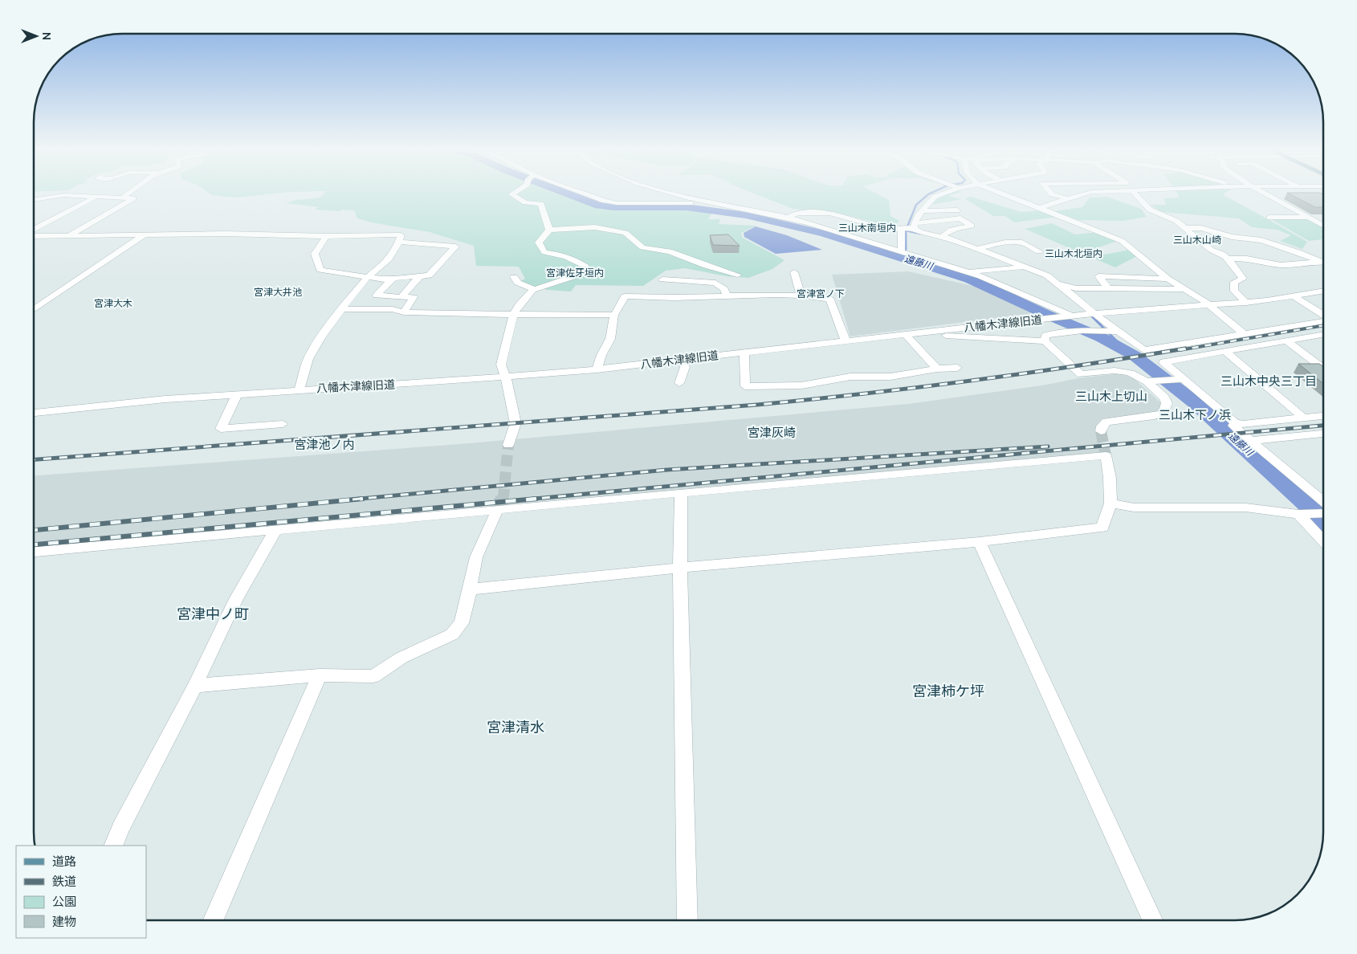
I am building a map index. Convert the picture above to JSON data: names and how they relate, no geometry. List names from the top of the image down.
{
  "streets": {
    "street": ["八幡木津線旧道"]
  },
  "districts": [
    "三山木南垣内",
    "三山木山崎",
    "三山木北垣内",
    "宮津佐牙垣内",
    "宮津大井池",
    "宮津宮ノ下",
    "宮津大木",
    "三山木中央三丁目",
    "三山木上切山",
    "三山木下ノ浜",
    "宮津灰崎",
    "宮津池ノ内",
    "宮津中ノ町",
    "宮津柿ケ坪",
    "宮津清水"
  ],
  "water": ["遠藤川"],
  "legend": [
    "道路",
    "鉄道",
    "公園",
    "建物"
  ],
  "north": "right"
}
